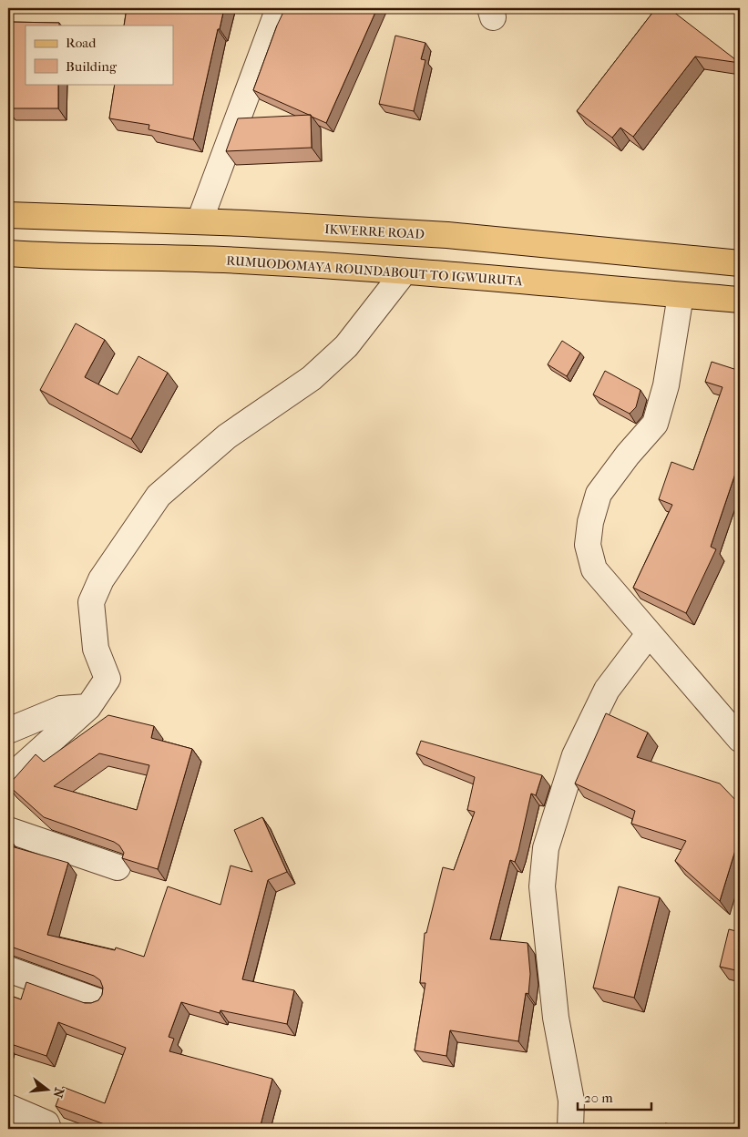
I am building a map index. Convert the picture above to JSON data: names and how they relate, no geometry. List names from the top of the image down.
{
  "streets": {
    "main road": ["IKWERRE ROAD", "RUMUODOMAYA ROUNDABOUT TO IGWURUTA"]
  },
  "legend": ["Road", "Building"],
  "scale_bar": "20 m",
  "north": "right"
}
